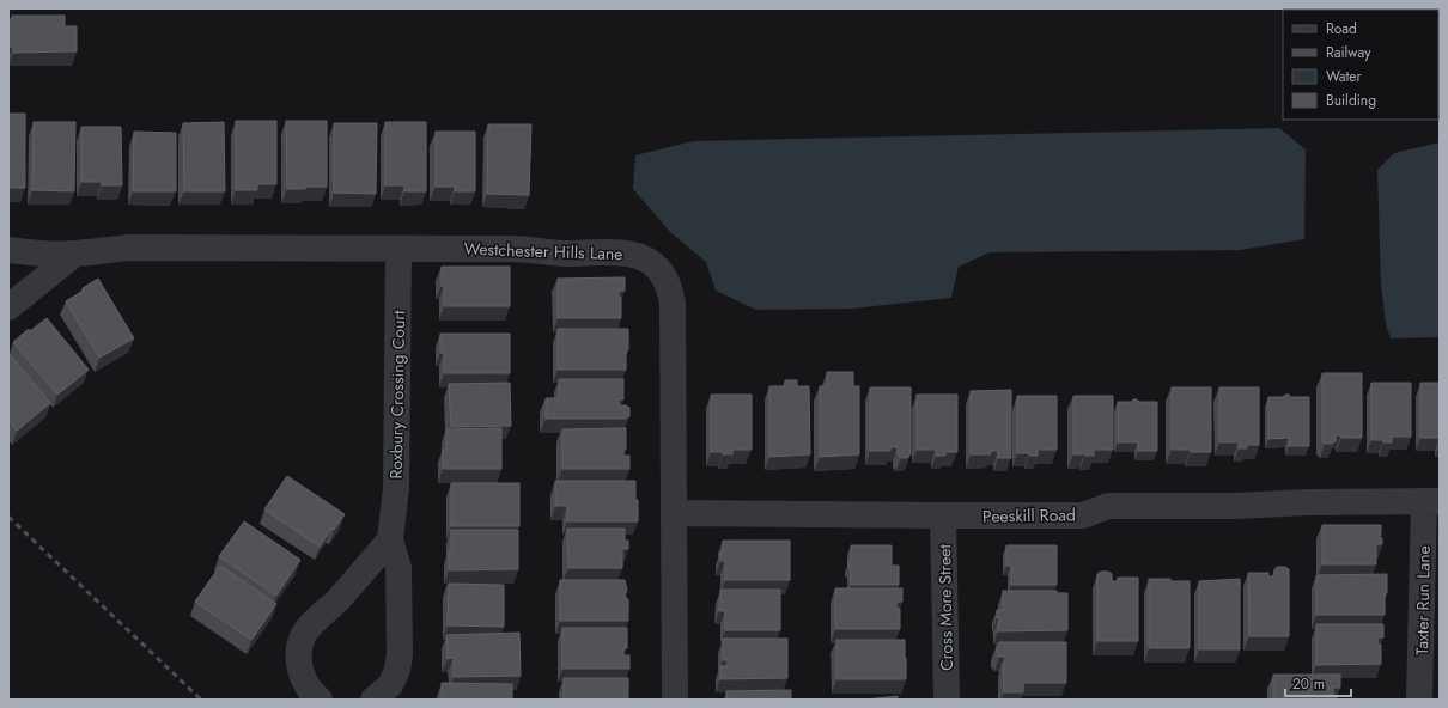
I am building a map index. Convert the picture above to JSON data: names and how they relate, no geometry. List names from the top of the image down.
{
  "streets": {
    "street": [
      "Westchester Hills Lane",
      "Roxbury Crossing Court",
      "Peeskill Road",
      "Taxter Run Lane",
      "Cross More Street"
    ]
  },
  "crossings": [
    ["Westchester Hills Lane", "Roxbury Crossing Court"],
    ["Westchester Hills Lane", "Peeskill Road"],
    ["Peeskill Road", "Taxter Run Lane"],
    ["Peeskill Road", "Cross More Street"]
  ],
  "legend": [
    "Road",
    "Railway",
    "Water",
    "Building"
  ],
  "scale_bar": "20 m"
}
